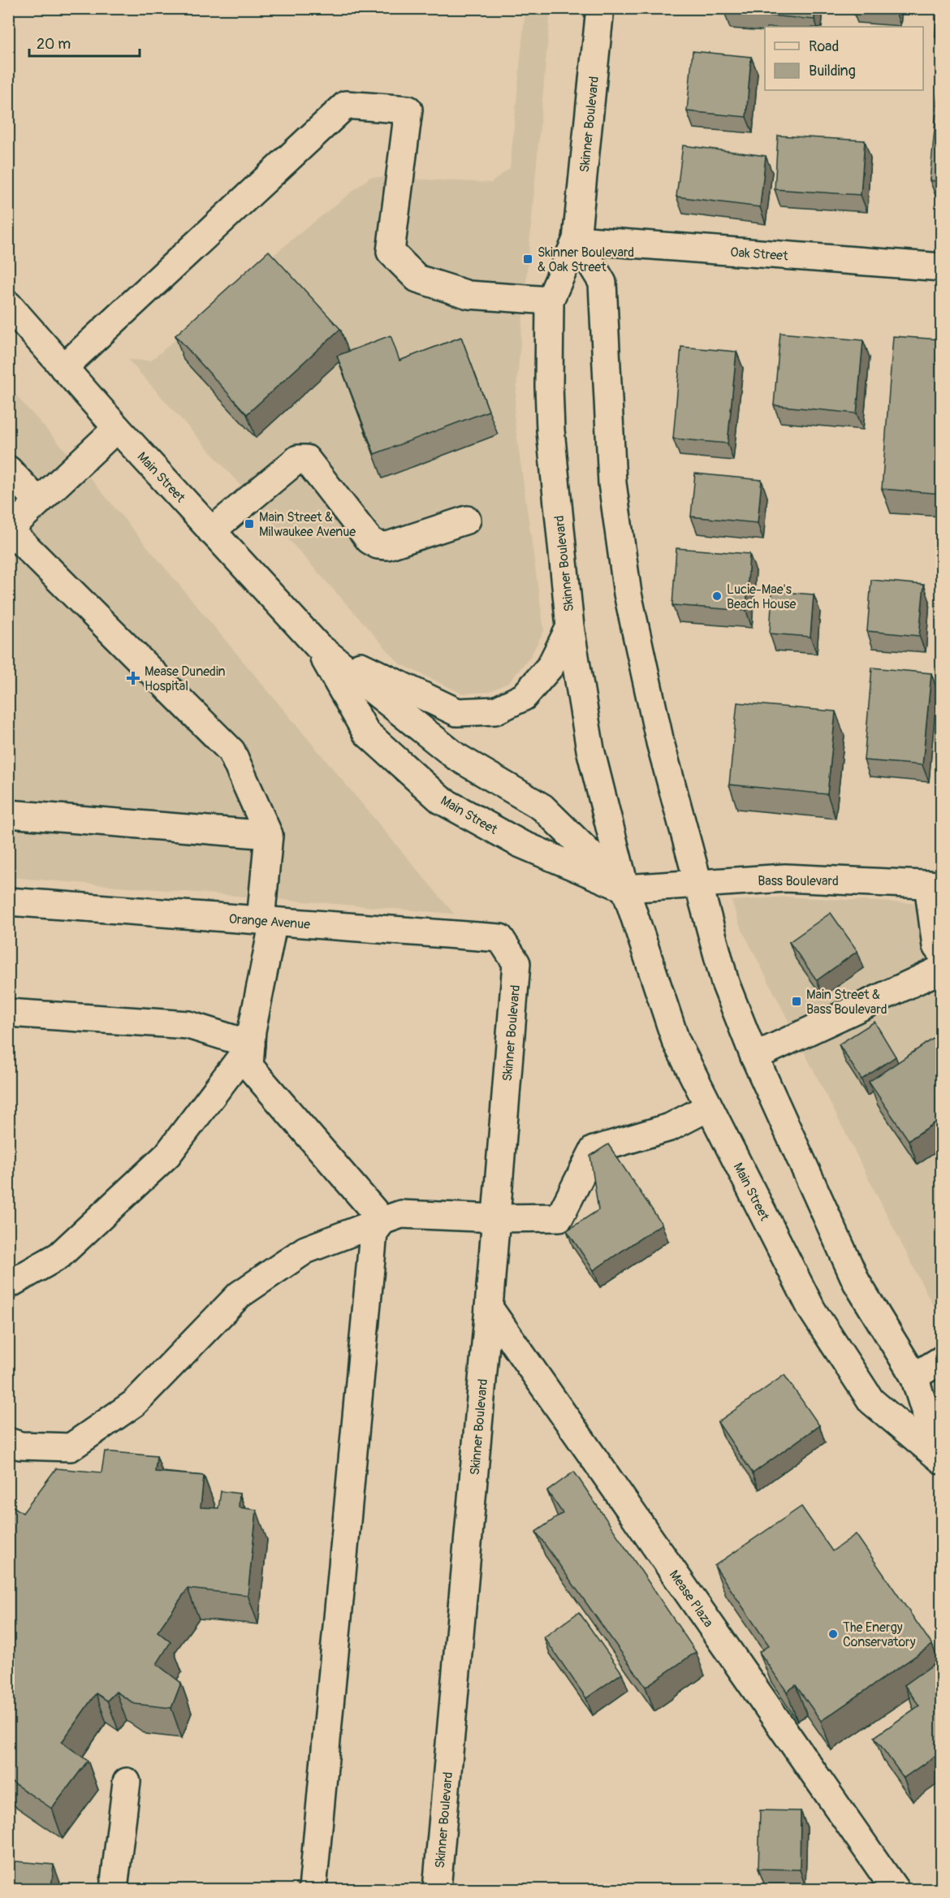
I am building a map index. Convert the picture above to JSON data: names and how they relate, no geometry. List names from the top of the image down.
{
  "streets": {
    "street": [
      "Skinner Boulevard",
      "Oak Street",
      "Main Street",
      "Bass Boulevard",
      "Orange Avenue",
      "Mease Plaza"
    ]
  },
  "crossings": [
    ["Skinner Boulevard", "Oak Street"],
    ["Skinner Boulevard", "Main Street"],
    ["Skinner Boulevard", "Bass Boulevard"],
    ["Skinner Boulevard", "Orange Avenue"],
    ["Skinner Boulevard", "Mease Plaza"],
    ["Main Street", "Bass Boulevard"]
  ],
  "places": {
    "transit": ["Skinner Boulevard & Oak Street", "Main Street & Milwaukee Avenue", "Main Street & Bass Boulevard"],
    "other": ["Lucie-Mae's Beach House", "The Energy Conservatory"],
    "health": ["Mease Dunedin Hospital"]
  },
  "legend": ["Road", "Building"],
  "scale_bar": "20 m"
}
